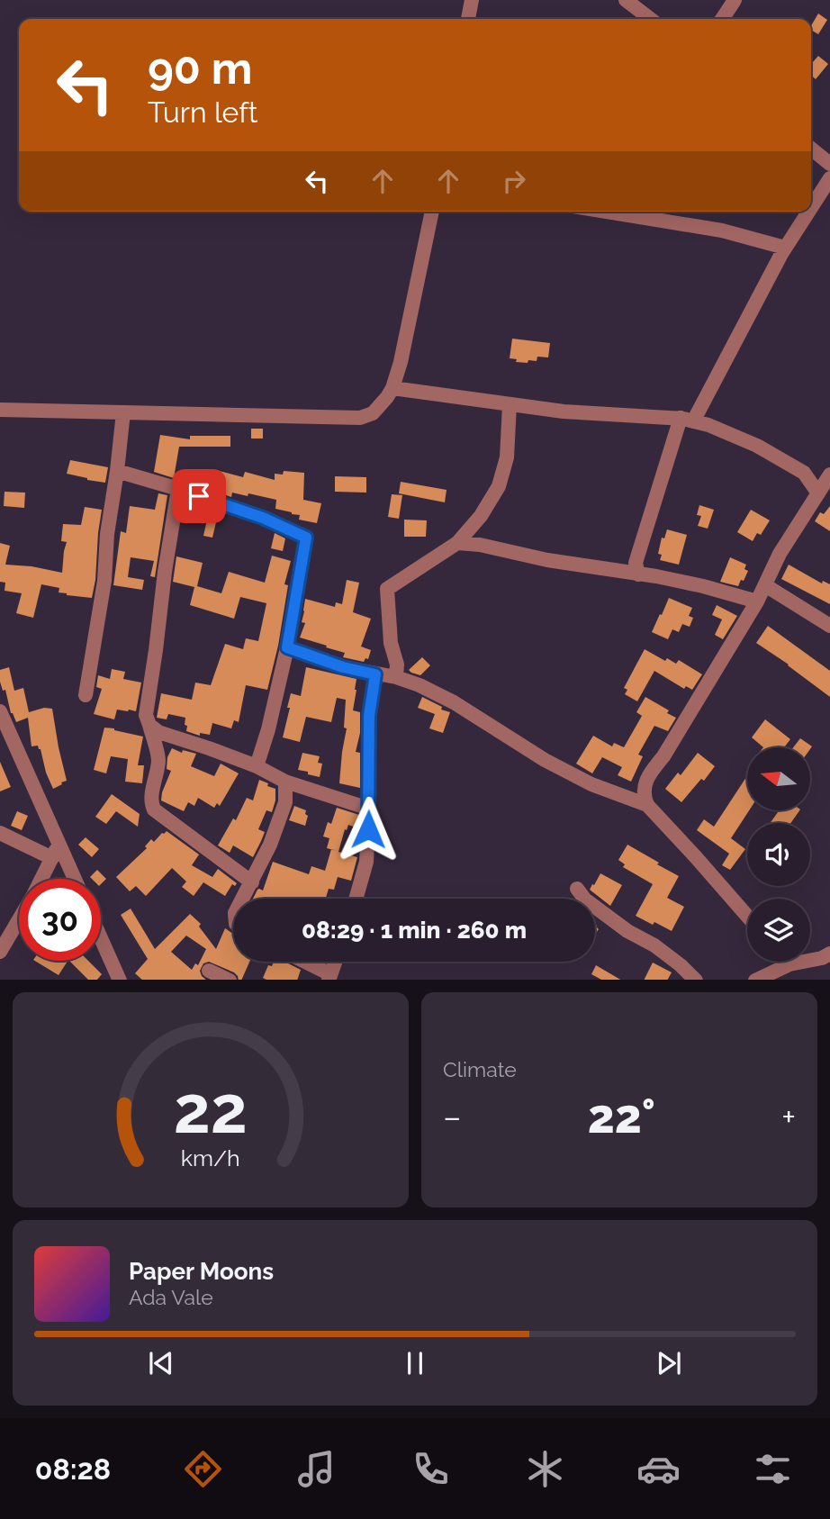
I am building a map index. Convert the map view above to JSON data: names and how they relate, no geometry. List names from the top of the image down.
{
  "north": "left",
  "page": {
    "turn": ["90 m", "Turn left"],
    "limit": "30",
    "trip": "08:29 · 1 min · 260 m",
    "tile": "Climate",
    "heat": ["−", "22°", "+"],
    "song": ["Paper Moons", "Ada Vale"],
    "tabs": "08:28",
    "gauge": ["22", "km/h"]
  }
}
